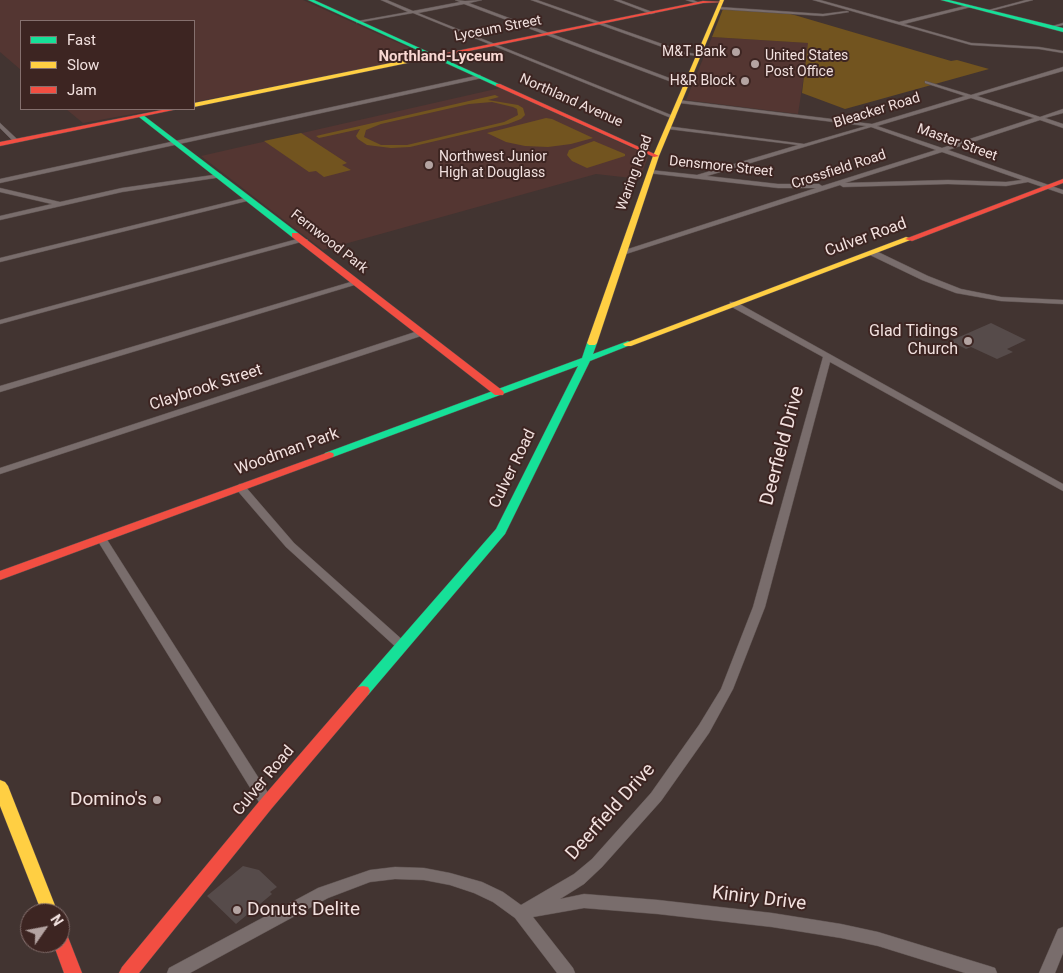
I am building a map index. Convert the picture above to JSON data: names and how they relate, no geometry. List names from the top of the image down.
{
  "streets": {
    "street": [
      "Lyceum Street",
      "Northland Avenue",
      "Bleacker Road",
      "Master Street",
      "Densmore Street",
      "Crossfield Road",
      "Waring Road",
      "Culver Road",
      "Fernwood Park",
      "Claybrook Street",
      "Deerfield Drive",
      "Woodman Park",
      "Kiniry Drive"
    ]
  },
  "crossings": [
    ["Lyceum Street", "Northland Avenue"],
    ["Lyceum Street", "Waring Road"],
    ["Northland Avenue", "Waring Road"],
    ["Bleacker Road", "Master Street"],
    ["Bleacker Road", "Densmore Street"],
    ["Master Street", "Densmore Street"],
    ["Master Street", "Crossfield Road"],
    ["Master Street", "Waring Road"],
    ["Master Street", "Culver Road"],
    ["Densmore Street", "Crossfield Road"],
    ["Densmore Street", "Waring Road"],
    ["Crossfield Road", "Waring Road"],
    ["Waring Road", "Culver Road"],
    ["Waring Road", "Woodman Park"],
    ["Culver Road", "Woodman Park"],
    ["Fernwood Park", "Claybrook Street"],
    ["Fernwood Park", "Woodman Park"],
    ["Deerfield Drive", "Kiniry Drive"]
  ],
  "districts": ["Northland-Lyceum"],
  "places": [
    "M&T Bank",
    "United States Post Office",
    "H&R Block",
    "Northwest Junior High at Douglass",
    "Glad Tidings Church",
    "Domino's",
    "Donuts Delite"
  ],
  "legend": ["Fast", "Slow", "Jam"],
  "north": "top right"
}
